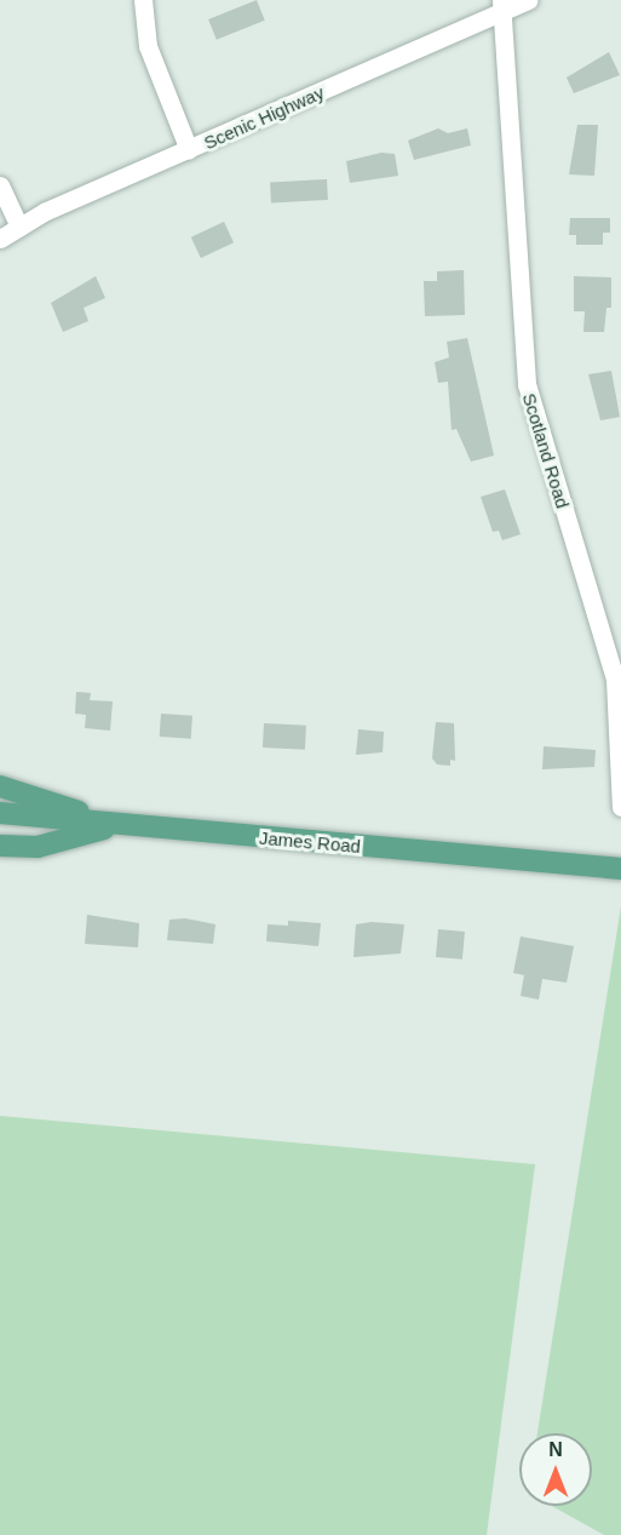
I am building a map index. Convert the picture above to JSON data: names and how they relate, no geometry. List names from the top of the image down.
{
  "streets": {
    "main road": ["James Road"],
    "street": ["Scenic Highway", "Scotland Road"]
  },
  "crossings": [
    ["Scenic Highway", "Scotland Road"]
  ],
  "north": "top"
}
